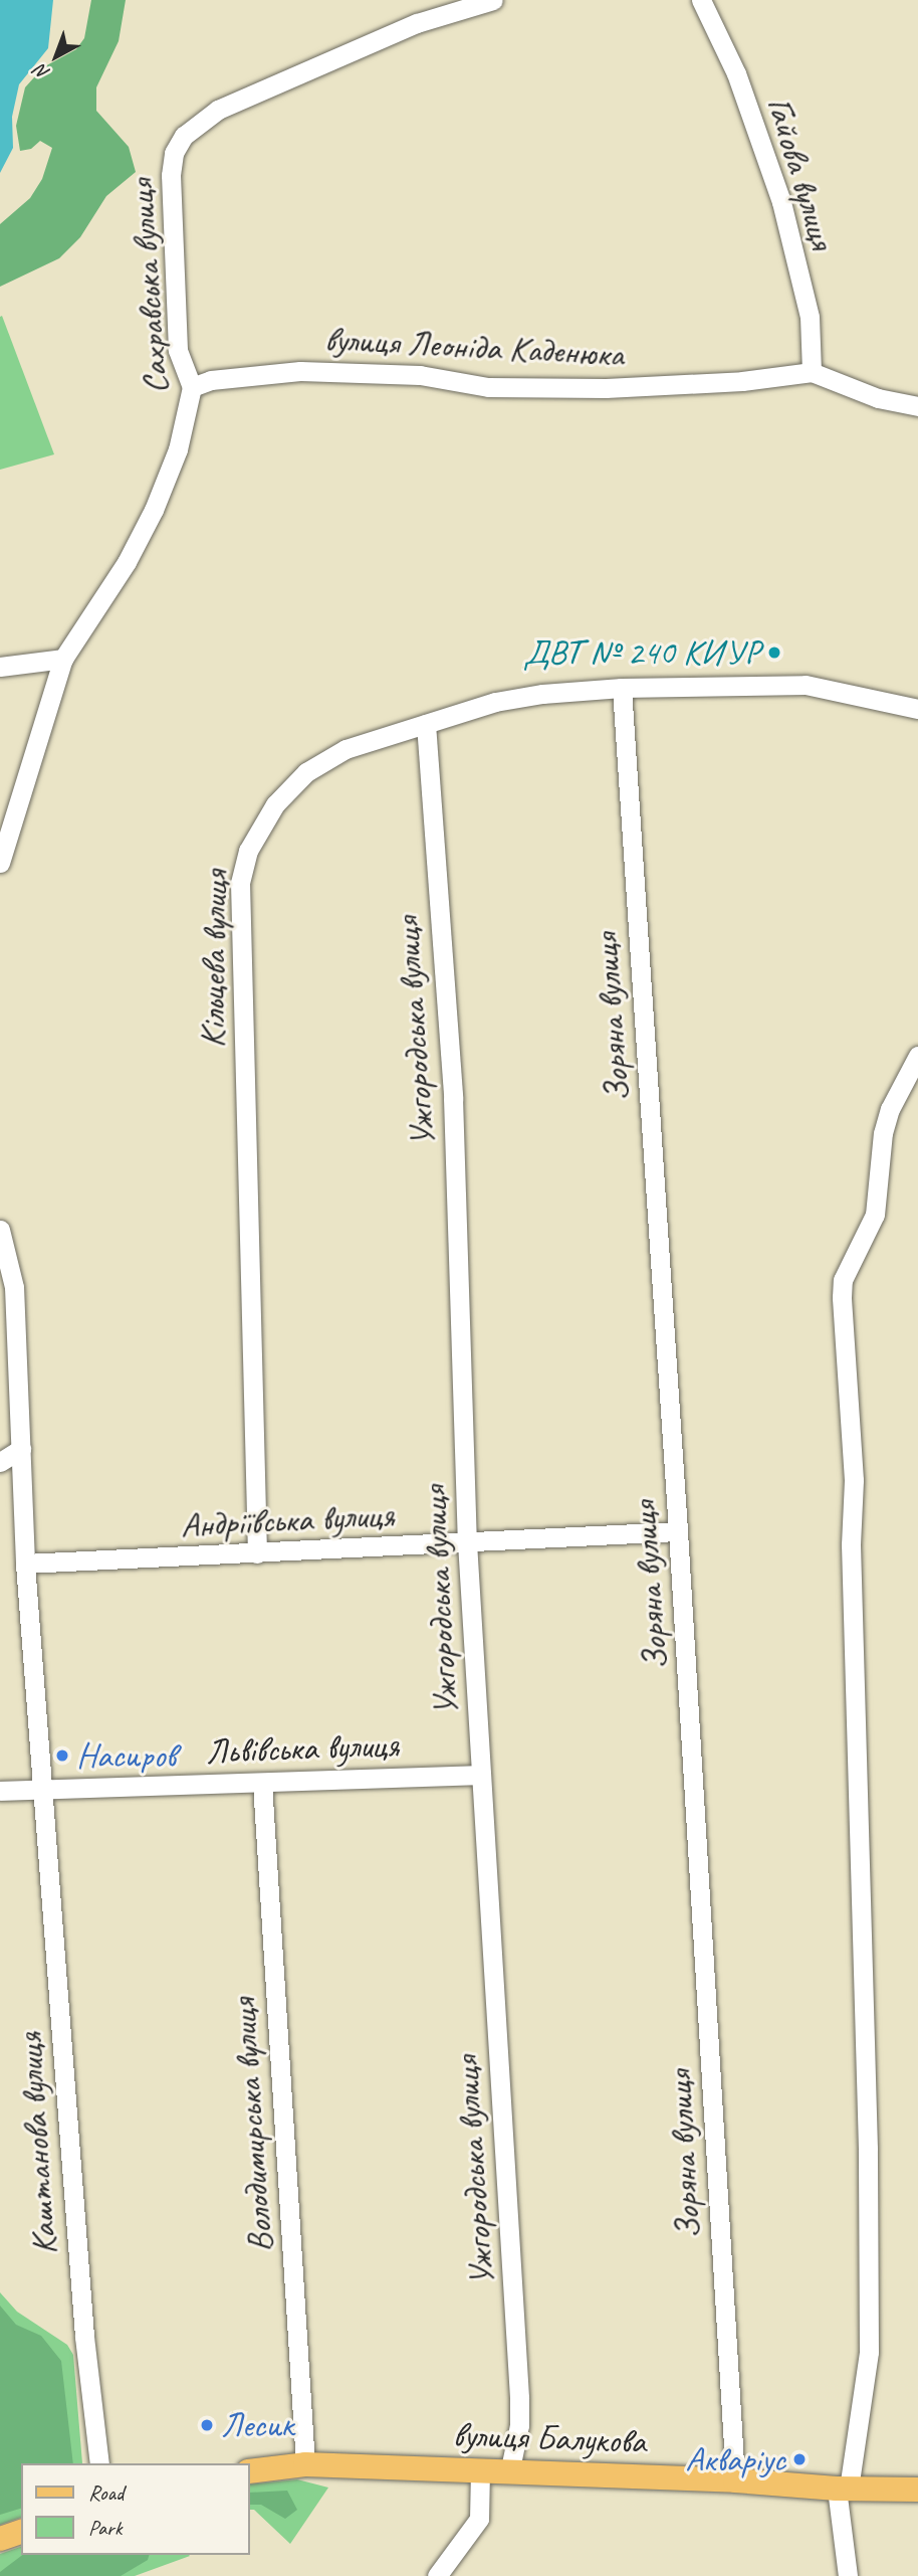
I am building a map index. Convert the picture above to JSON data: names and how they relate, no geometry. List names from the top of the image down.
{
  "streets": {
    "main road": ["вулиця Балукова"],
    "street": [
      "Гайова вулиця",
      "Сахравська вулиця",
      "вулиця Леоніда Каденюка",
      "Кільцева вулиця",
      "Зоряна вулиця",
      "Ужгородська вулиця",
      "Андріївська вулиця",
      "Львівська вулиця",
      "Володимирська вулиця",
      "Каштанова вулиця"
    ]
  },
  "crossings": [
    ["Гайова вулиця", "вулиця Леоніда Каденюка"],
    ["Сахравська вулиця", "вулиця Леоніда Каденюка"],
    ["Кільцева вулиця", "Зоряна вулиця"],
    ["Кільцева вулиця", "Ужгородська вулиця"],
    ["Кільцева вулиця", "Андріївська вулиця"],
    ["Зоряна вулиця", "Андріївська вулиця"],
    ["Зоряна вулиця", "вулиця Балукова"],
    ["Ужгородська вулиця", "Андріївська вулиця"],
    ["Ужгородська вулиця", "Львівська вулиця"],
    ["Ужгородська вулиця", "вулиця Балукова"],
    ["Андріївська вулиця", "Каштанова вулиця"],
    ["Львівська вулиця", "Володимирська вулиця"],
    ["Львівська вулиця", "Каштанова вулиця"],
    ["Володимирська вулиця", "вулиця Балукова"]
  ],
  "places": [
    "ДВТ № 240 КИУР",
    "Насиров",
    "Лесик",
    "Акваріус"
  ],
  "legend": ["Road", "Park"],
  "north": "bottom left"
}
